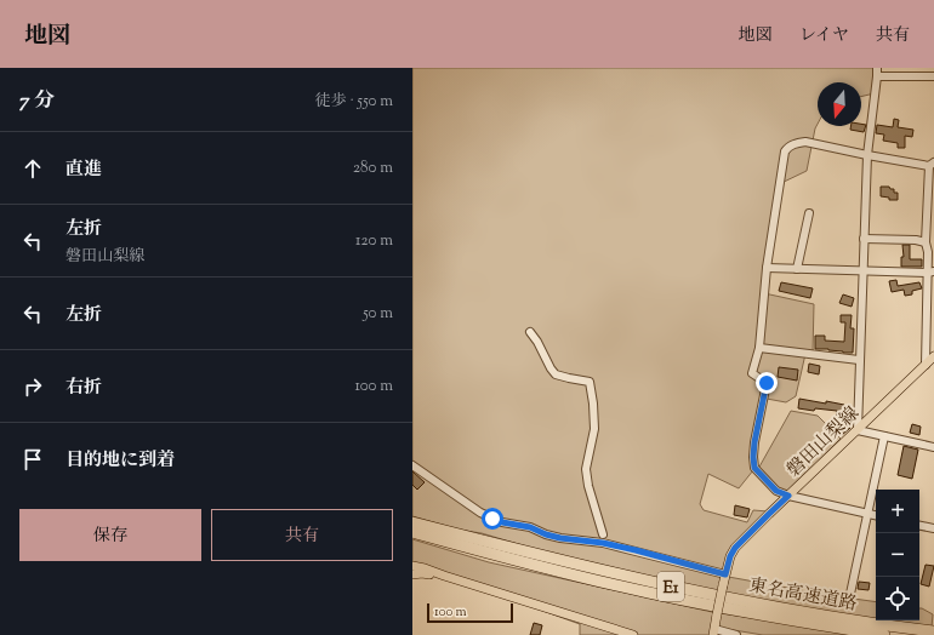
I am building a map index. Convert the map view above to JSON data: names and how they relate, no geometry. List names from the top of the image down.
{
  "streets": {
    "highway": ["E1", "東名高速道路"],
    "main road": ["磐田山梨線"]
  },
  "scale_bar": "100 m",
  "north": "bottom",
  "page": {
    "header": "地図",
    "nav": ["地図", "レイヤ", "共有"],
    "heading": ["7 分", "徒歩 · 550 m"],
    "list": [
      ["直進", "280 m"],
      ["左折", "磐田山梨線", "120 m"],
      ["左折", "50 m"],
      ["右折", "100 m"],
      "目的地に到着"
    ],
    "map_buttons": ["+", "−"],
    "buttons": ["保存", "共有"],
    "scale": "100 m"
  }
}
